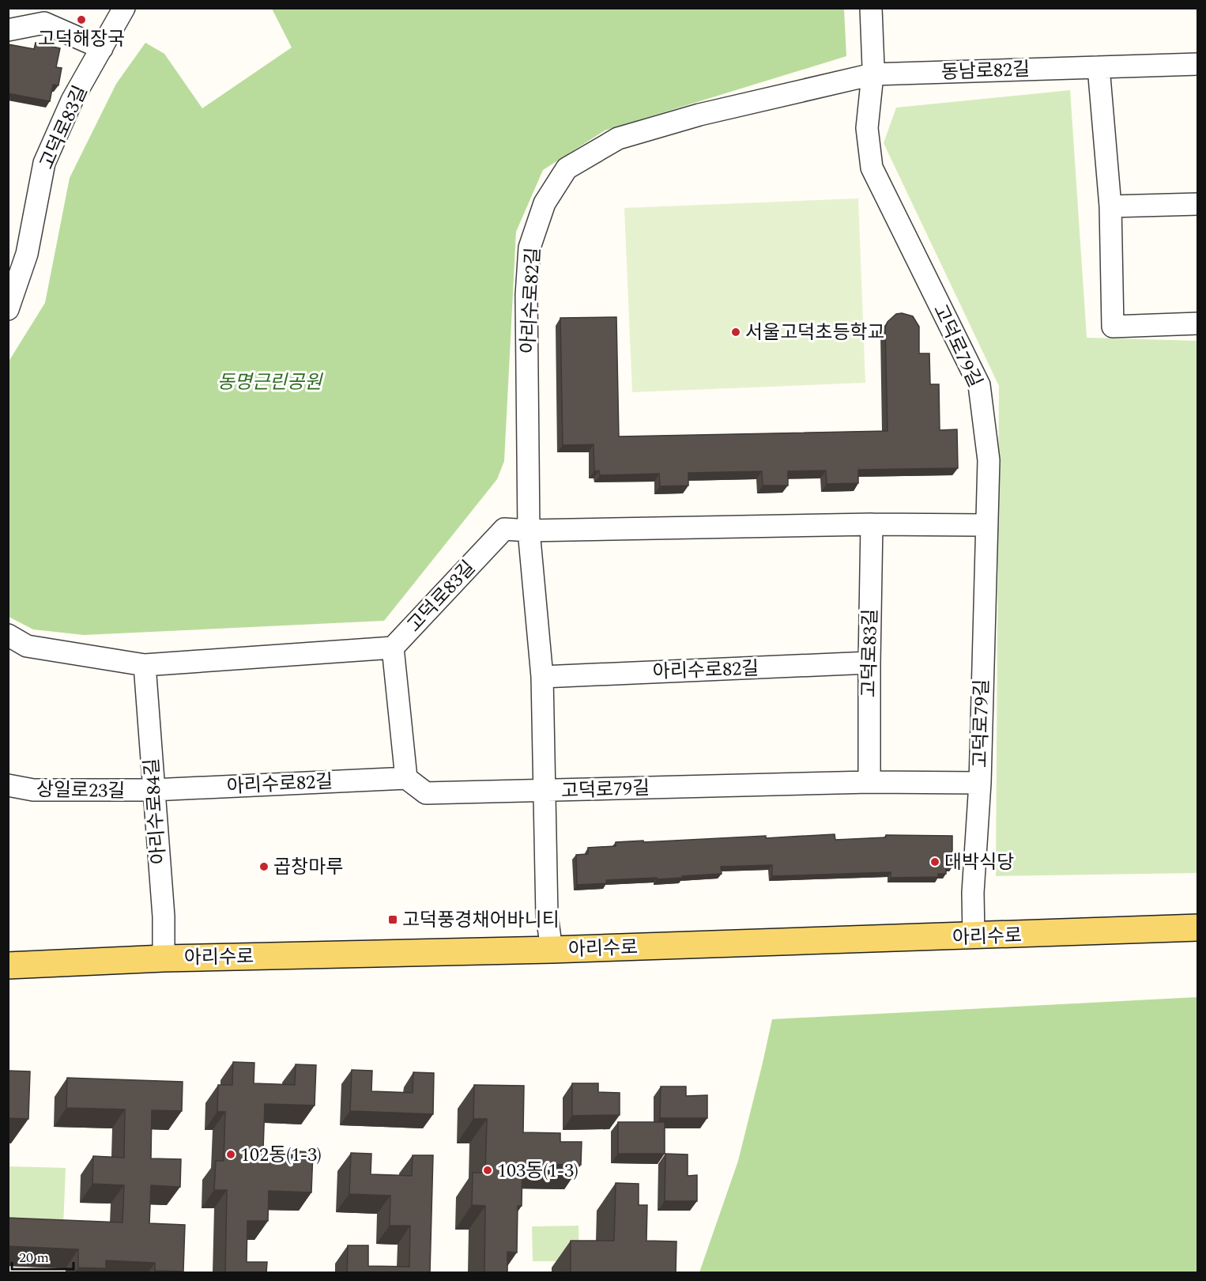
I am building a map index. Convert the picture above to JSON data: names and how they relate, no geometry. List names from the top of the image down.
{
  "streets": {
    "main road": ["아리수로"],
    "street": [
      "동남로82길",
      "고덕로83길",
      "아리수로82길",
      "고덕로79길",
      "상일로23길",
      "아리수로84길"
    ]
  },
  "crossings": [
    ["동남로82길", "아리수로82길"],
    ["동남로82길", "고덕로79길"],
    ["고덕로83길", "아리수로82길"],
    ["고덕로83길", "고덕로79길"],
    ["고덕로83길", "아리수로84길"],
    ["아리수로82길", "고덕로79길"],
    ["아리수로82길", "상일로23길"],
    ["아리수로82길", "아리수로84길"],
    ["아리수로82길", "아리수로"],
    ["고덕로79길", "아리수로"],
    ["상일로23길", "아리수로84길"],
    ["아리수로84길", "아리수로"]
  ],
  "parks": ["동명근린공원"],
  "places": {
    "other": [
      "고덕해장국",
      "서울고덕초등학교",
      "대박식당",
      "곱창마루",
      "102동(1-3)",
      "103동(1-3)"
    ],
    "transit": ["고덕풍경채어바니티"]
  },
  "scale_bar": "20 m"
}
